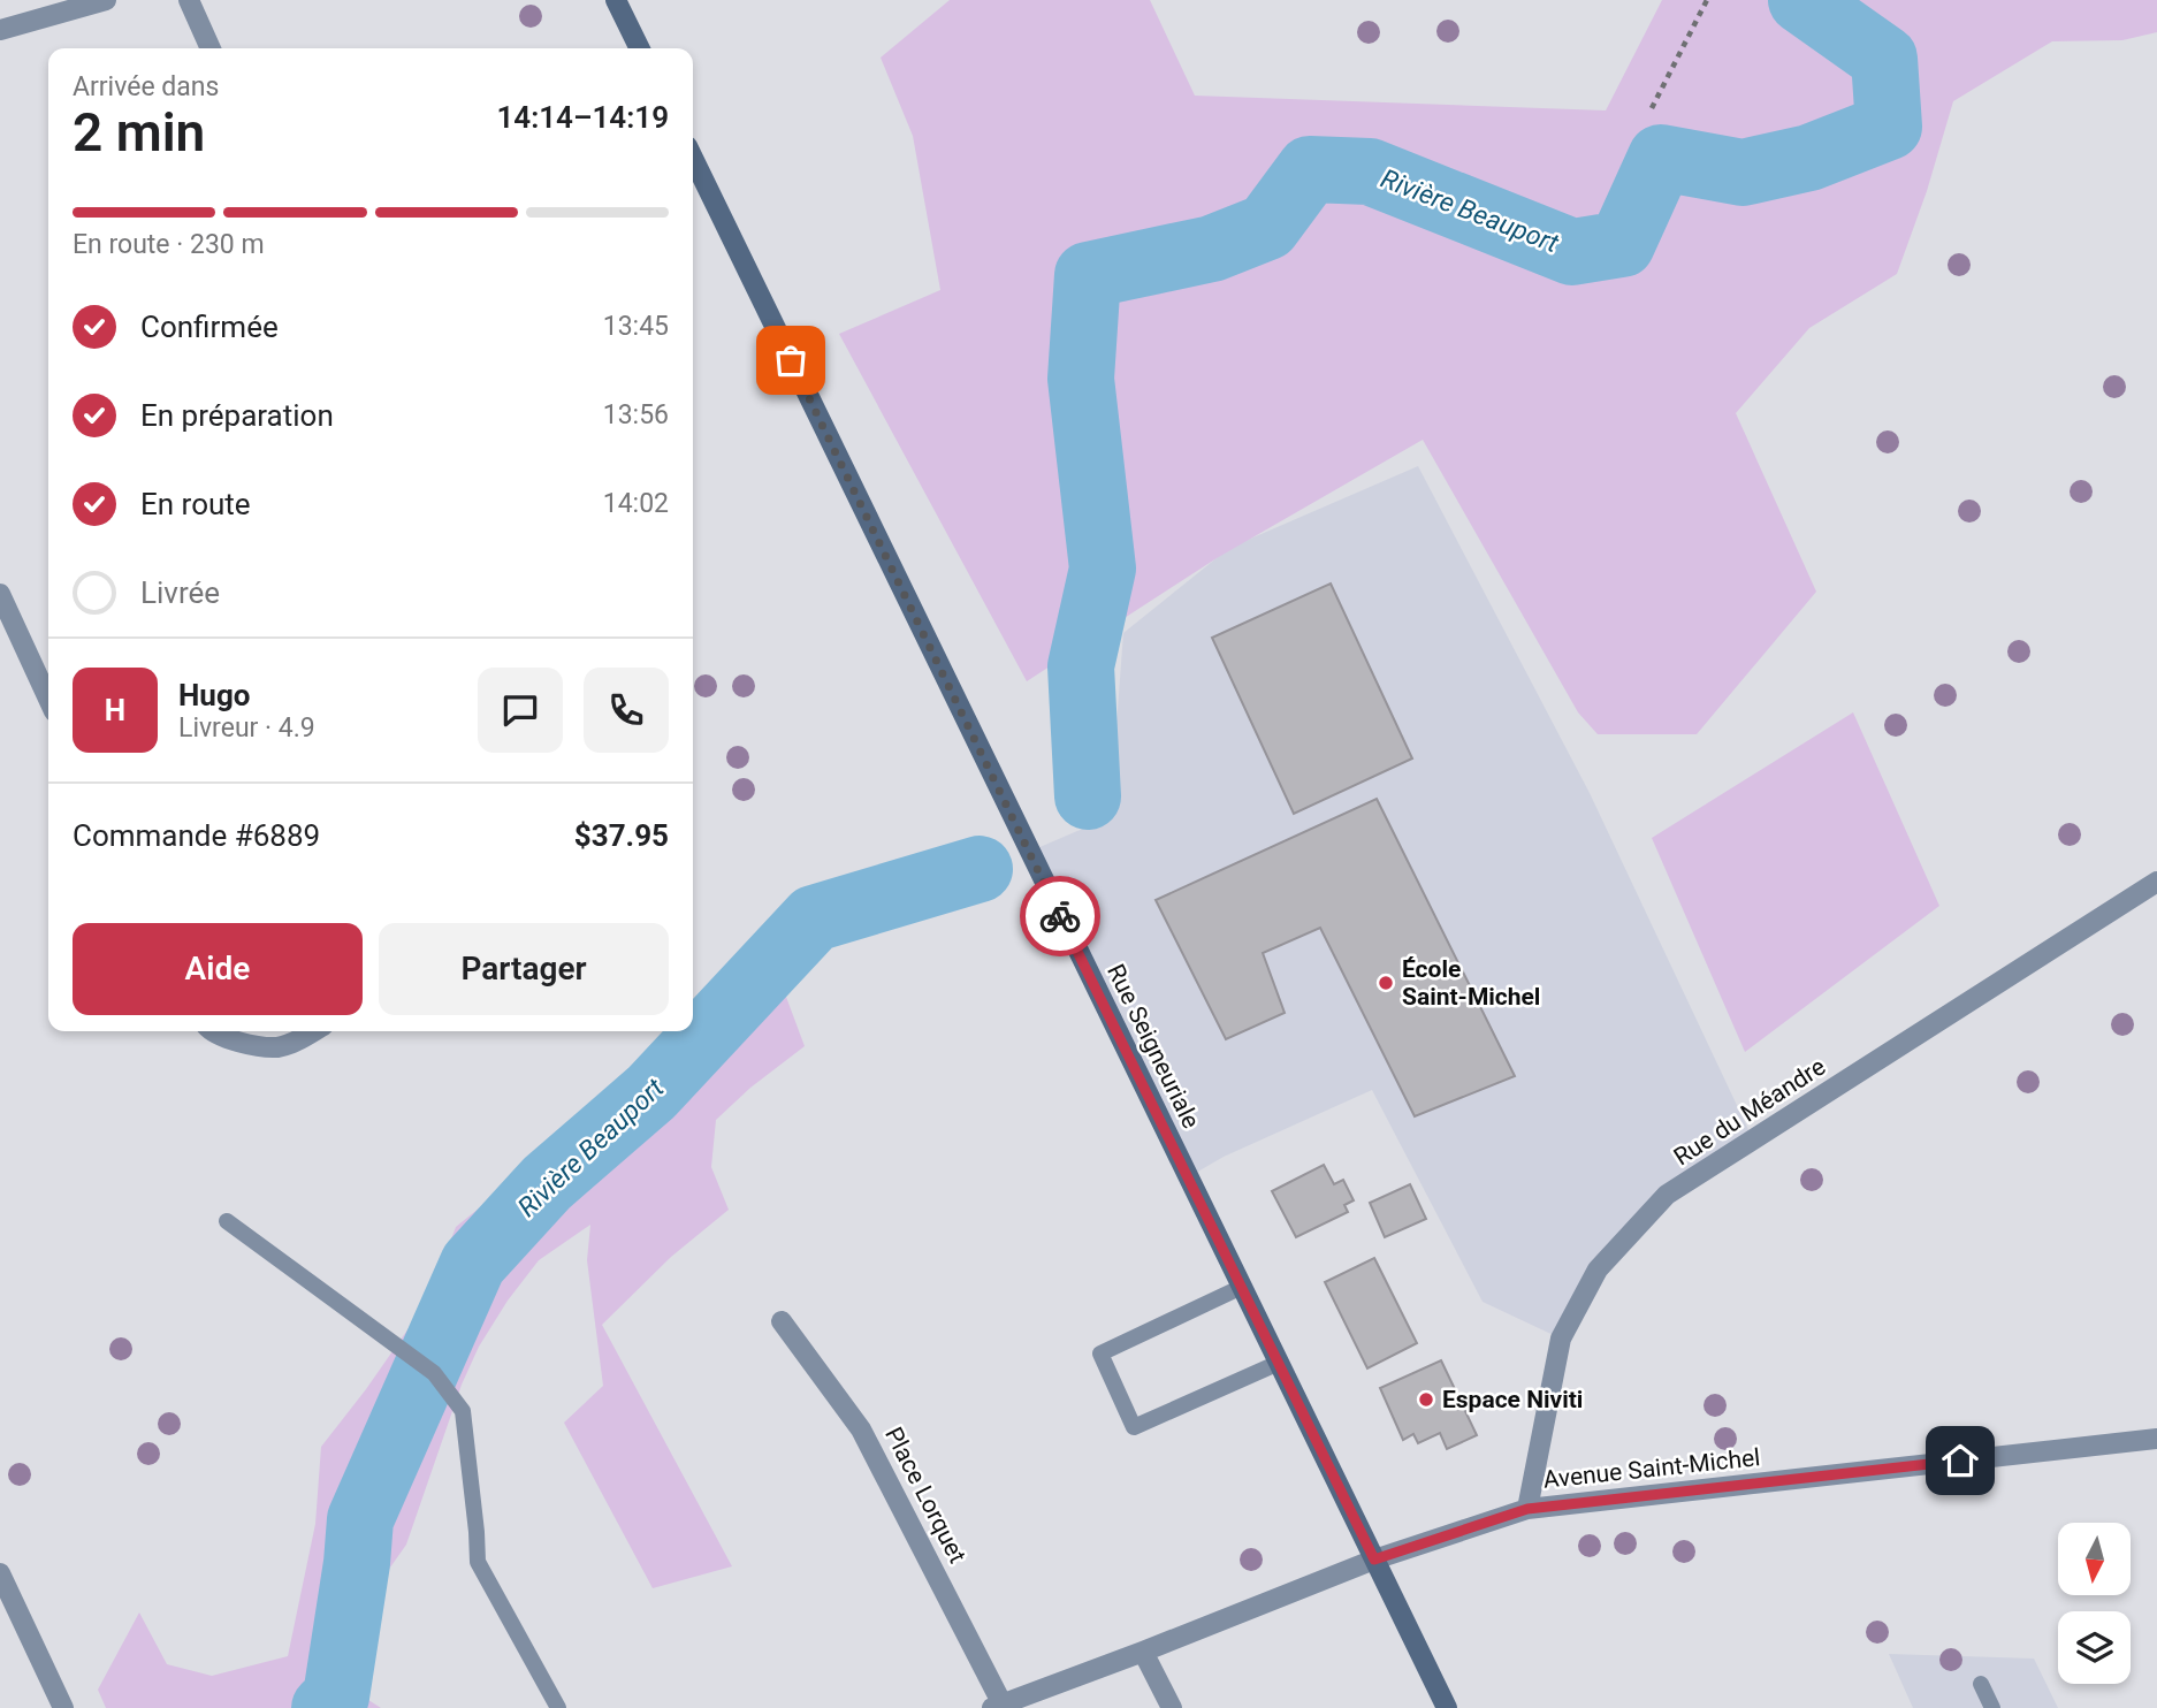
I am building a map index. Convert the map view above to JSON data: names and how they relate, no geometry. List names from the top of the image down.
{
  "streets": {
    "street": [
      "Rue Seigneuriale",
      "Rue du Méandre",
      "Avenue Saint-Michel",
      "Place Lorquet"
    ]
  },
  "crossings": [
    ["Rue Seigneuriale", "Avenue Saint-Michel"],
    ["Rue du Méandre", "Avenue Saint-Michel"],
    ["Avenue Saint-Michel", "Place Lorquet"]
  ],
  "water": ["Rivière Beauport"],
  "places": ["École Saint-Michel", "Espace Niviti"],
  "north": "bottom",
  "page": {
    "heading": ["2 min", "Arrivée dans", "14:14–14:19"],
    "panel": [
      "Hugo",
      "Livreur · 4.9",
      "Commande #6889",
      "$37.95"
    ],
    "bar": "En route · 230 m",
    "list": [
      ["Confirmée", "13:45"],
      ["En préparation", "13:56"],
      ["En route", "14:02"],
      "Livrée"
    ],
    "round": "H",
    "buttons": ["Aide", "Partager"]
  }
}
